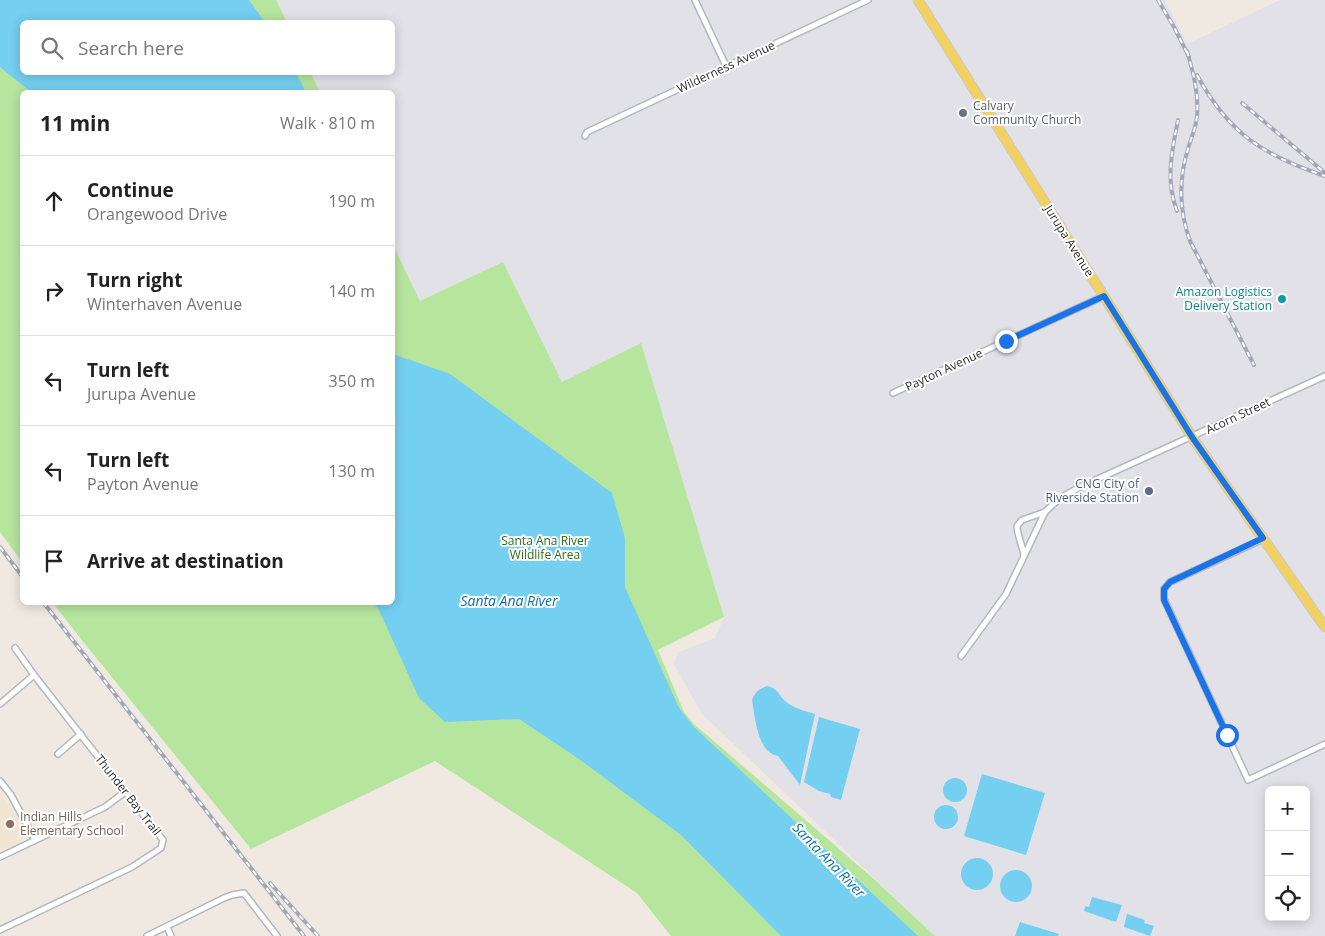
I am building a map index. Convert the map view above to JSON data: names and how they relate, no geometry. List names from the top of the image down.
{
  "streets": {
    "main road": ["Jurupa Avenue"],
    "street": [
      "Wilderness Avenue",
      "Payton Avenue",
      "Acorn Street",
      "Thunder Bay Trail"
    ]
  },
  "crossings": [
    ["Jurupa Avenue", "Payton Avenue"],
    ["Jurupa Avenue", "Acorn Street"]
  ],
  "water": ["Santa Ana River"],
  "parks": ["Santa Ana River Wildlife Area"],
  "places": [
    "Calvary Community Church",
    "Amazon Logistics Delivery Station",
    "CNG City of Riverside Station",
    "Indian Hills Elementary School"
  ],
  "page": {
    "search": "Search here",
    "heading": ["11 min", "Walk · 810 m"],
    "list": [
      ["Continue", "Orangewood Drive", "190 m"],
      ["Turn right", "Winterhaven Avenue", "140 m"],
      ["Turn left", "Jurupa Avenue", "350 m"],
      ["Turn left", "Payton Avenue", "130 m"],
      "Arrive at destination"
    ],
    "map_buttons": ["+", "−"]
  }
}
